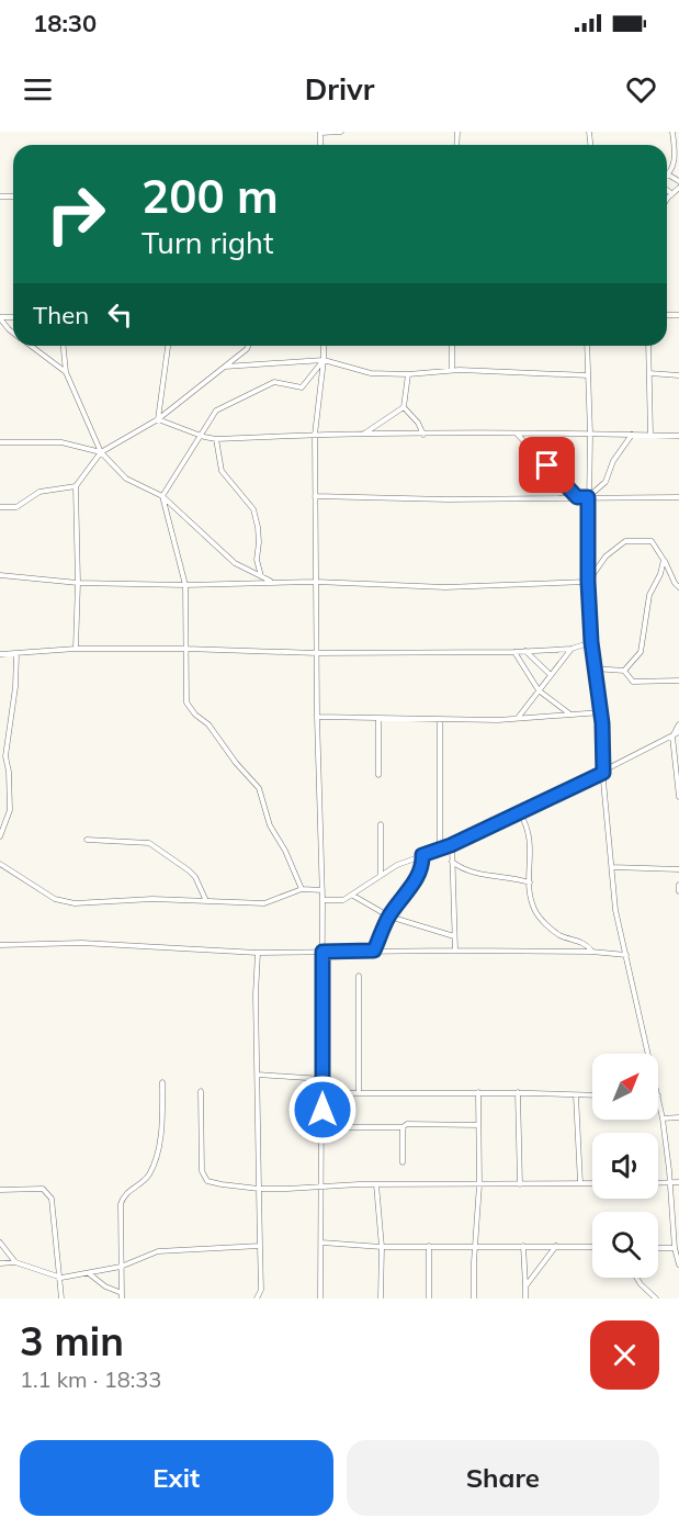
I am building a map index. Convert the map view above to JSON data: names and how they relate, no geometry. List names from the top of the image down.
{
  "north": "top right",
  "page": {
    "status": "18:30",
    "header": "Drivr",
    "turn": ["200 m", "Turn right"],
    "then": "Then",
    "heading": ["3 min", "1.1 km · 18:33"],
    "buttons": ["Exit", "Share"]
  }
}
